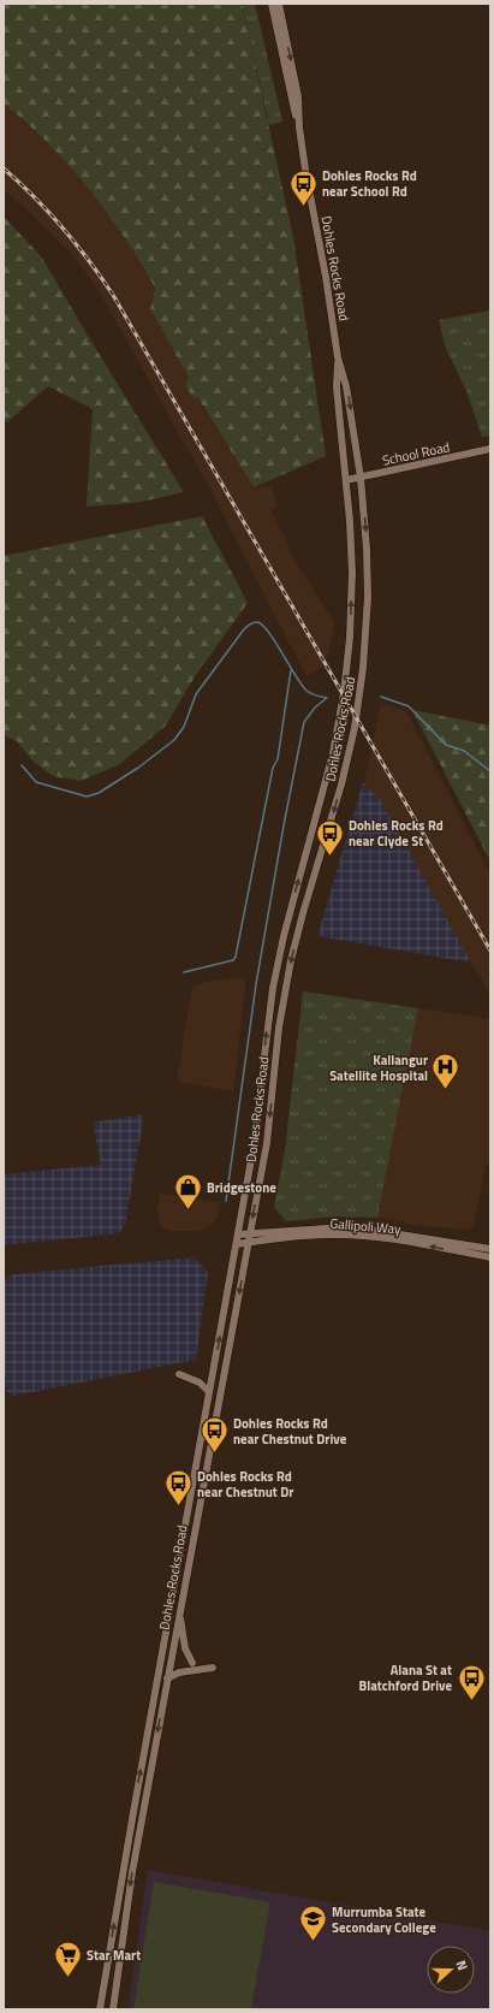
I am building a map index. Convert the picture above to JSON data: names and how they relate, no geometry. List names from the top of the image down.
{
  "streets": {
    "main road": ["Dohles Rocks Road", "School Road", "Gallipoli Way"]
  },
  "crossings": [
    ["Dohles Rocks Road", "School Road"],
    ["Dohles Rocks Road", "Gallipoli Way"]
  ],
  "places": {
    "bus stop": [
      "Dohles Rocks Rd near School Rd",
      "Dohles Rocks Rd near Clyde St",
      "Dohles Rocks Rd near Chestnut Drive",
      "Dohles Rocks Rd near Chestnut Dr",
      "Alana St at Blatchford Drive"
    ],
    "hospital": ["Kallangur Satellite Hospital"],
    "shop": ["Bridgestone"],
    "school or university": ["Murrumba State Secondary College"],
    "supermarket": ["Star Mart"]
  },
  "north": "right"
}
